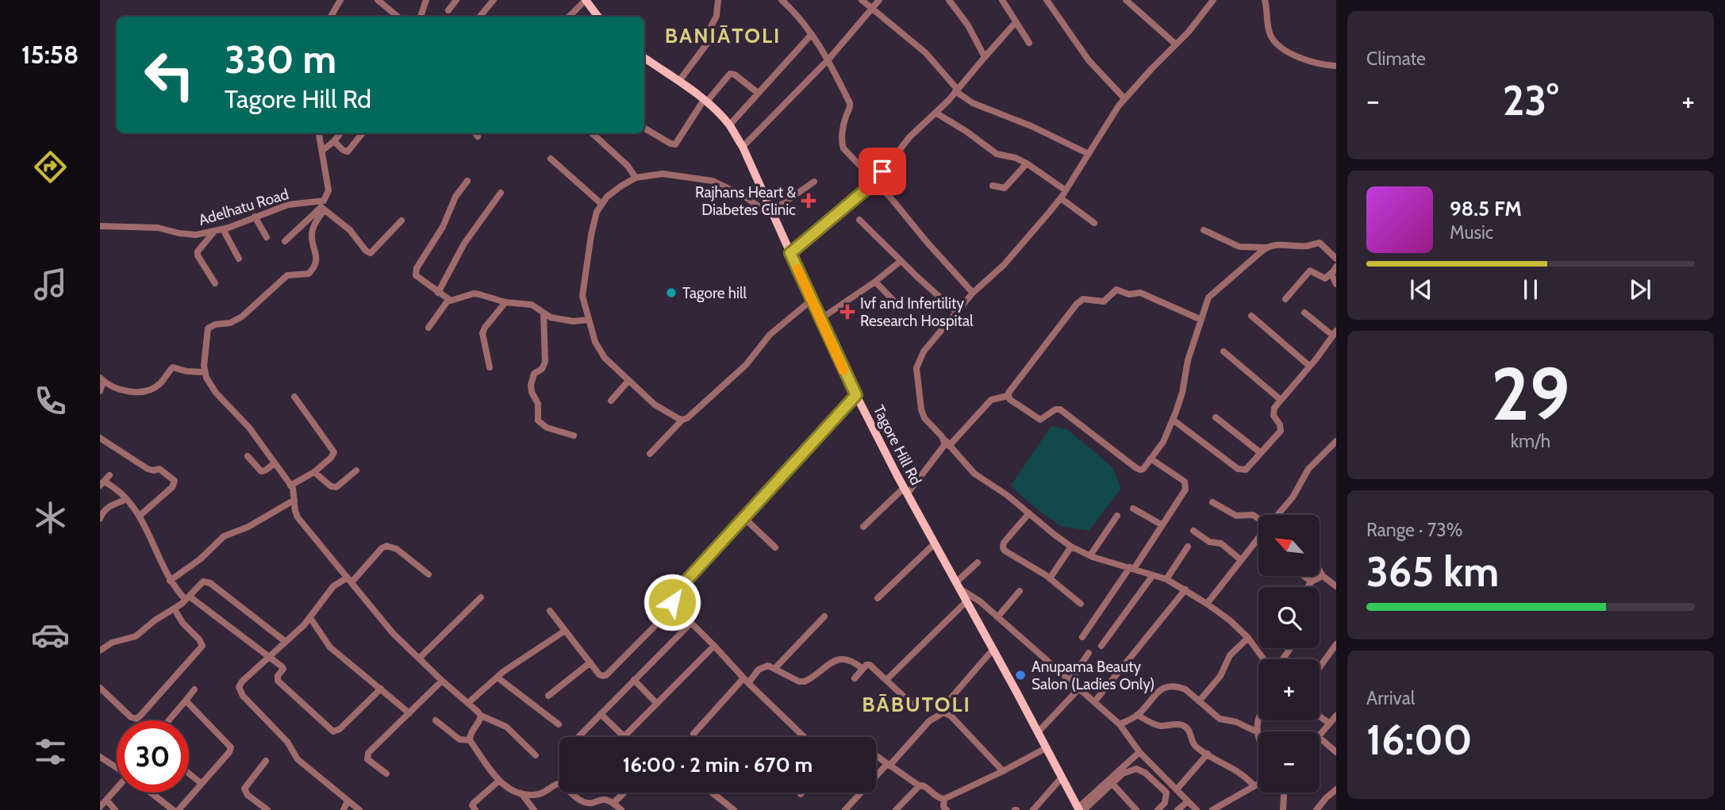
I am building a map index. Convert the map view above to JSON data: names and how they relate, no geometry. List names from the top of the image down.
{
  "streets": {
    "main road": ["Tagore Hill Rd"],
    "street": ["Adelhatu Road"]
  },
  "districts": ["BANIĀTOLI", "BĀBUTOLI"],
  "places": {
    "health": ["Rajhans Heart & Diabetes Clinic", "Ivf and Infertility Research Hospital"],
    "other": ["Tagore hill", "Anupama Beauty Salon (Ladies Only)"]
  },
  "north": "top left",
  "page": {
    "tabs": "15:58",
    "tile": [
      "Climate",
      ["29", "km/h"],
      ["Range · 73%", "365 km"],
      ["Arrival", "16:00"]
    ],
    "turn": ["330 m", "Tagore Hill Rd"],
    "heat": ["−", "23°", "+"],
    "song": ["98.5 FM", "Music"],
    "map_buttons": ["+", "−"],
    "limit": "30",
    "trip": "16:00 · 2 min · 670 m"
  }
}
